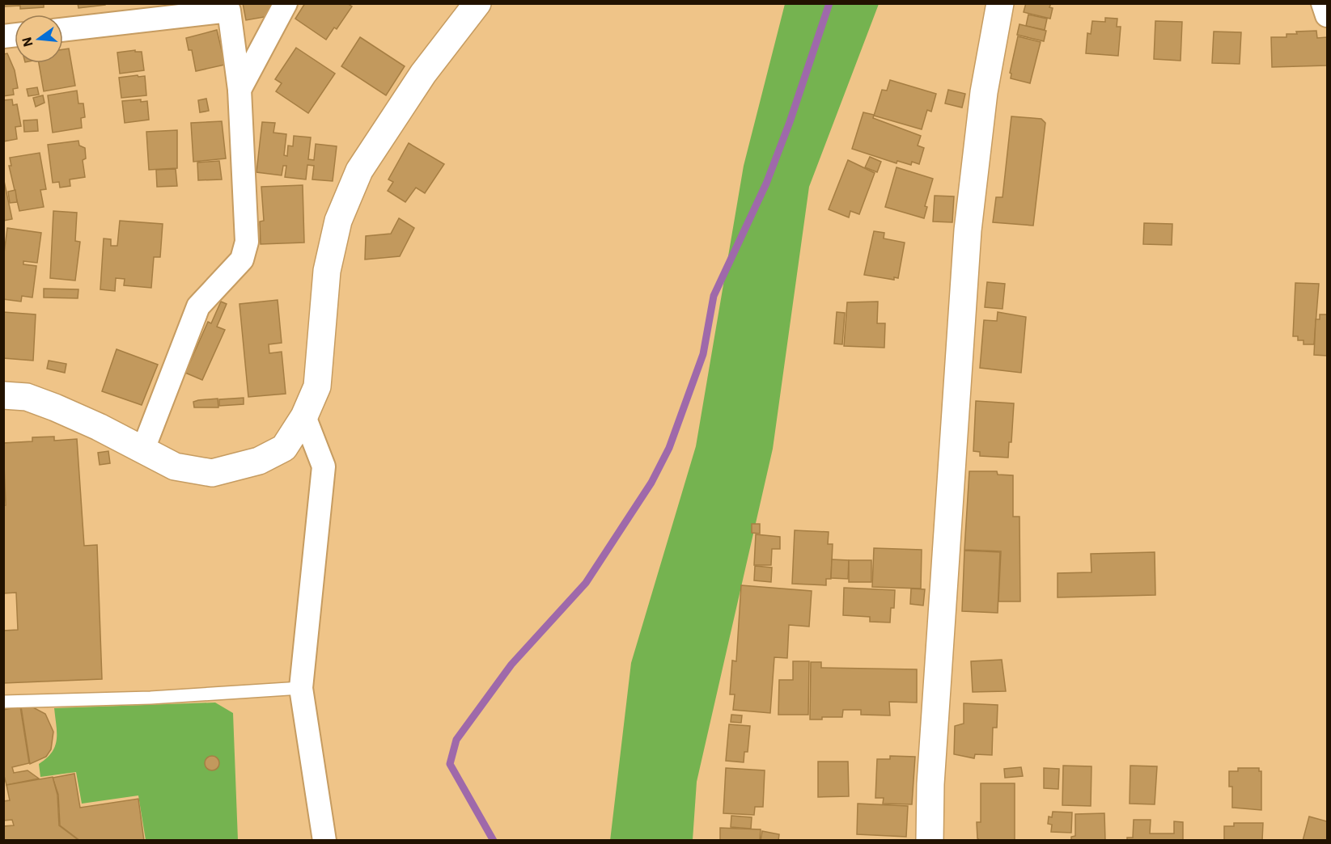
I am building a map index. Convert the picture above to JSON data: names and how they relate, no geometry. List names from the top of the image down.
{
  "north": "left"
}
